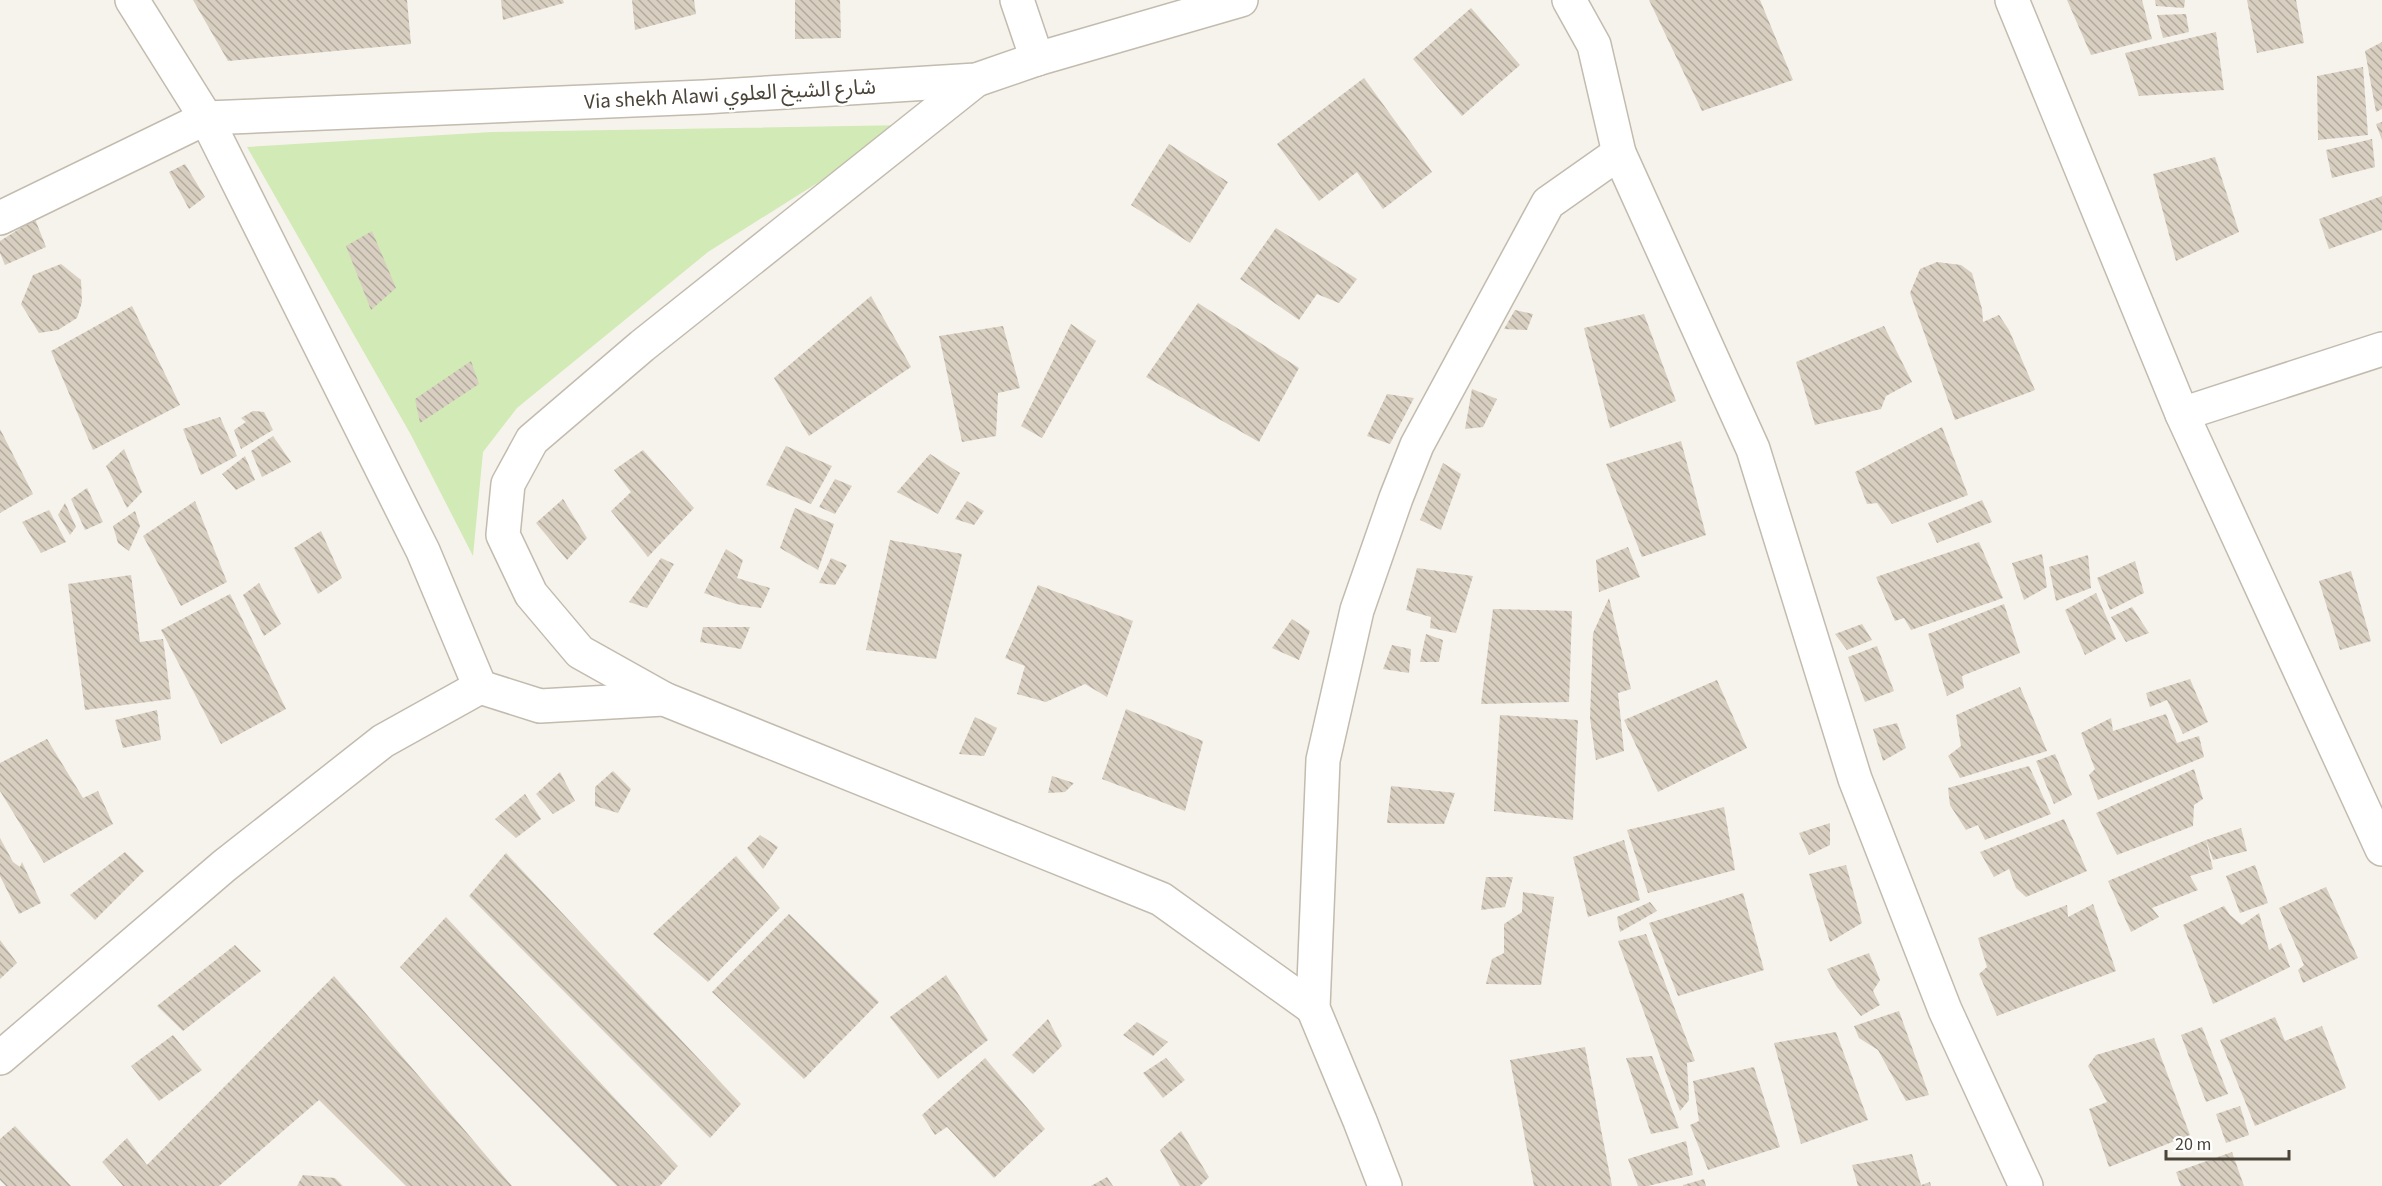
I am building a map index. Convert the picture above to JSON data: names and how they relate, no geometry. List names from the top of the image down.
{
  "streets": {
    "street": ["Via shekh Alawi شارع الشيخ العلوي"]
  },
  "scale_bar": "20 m"
}
